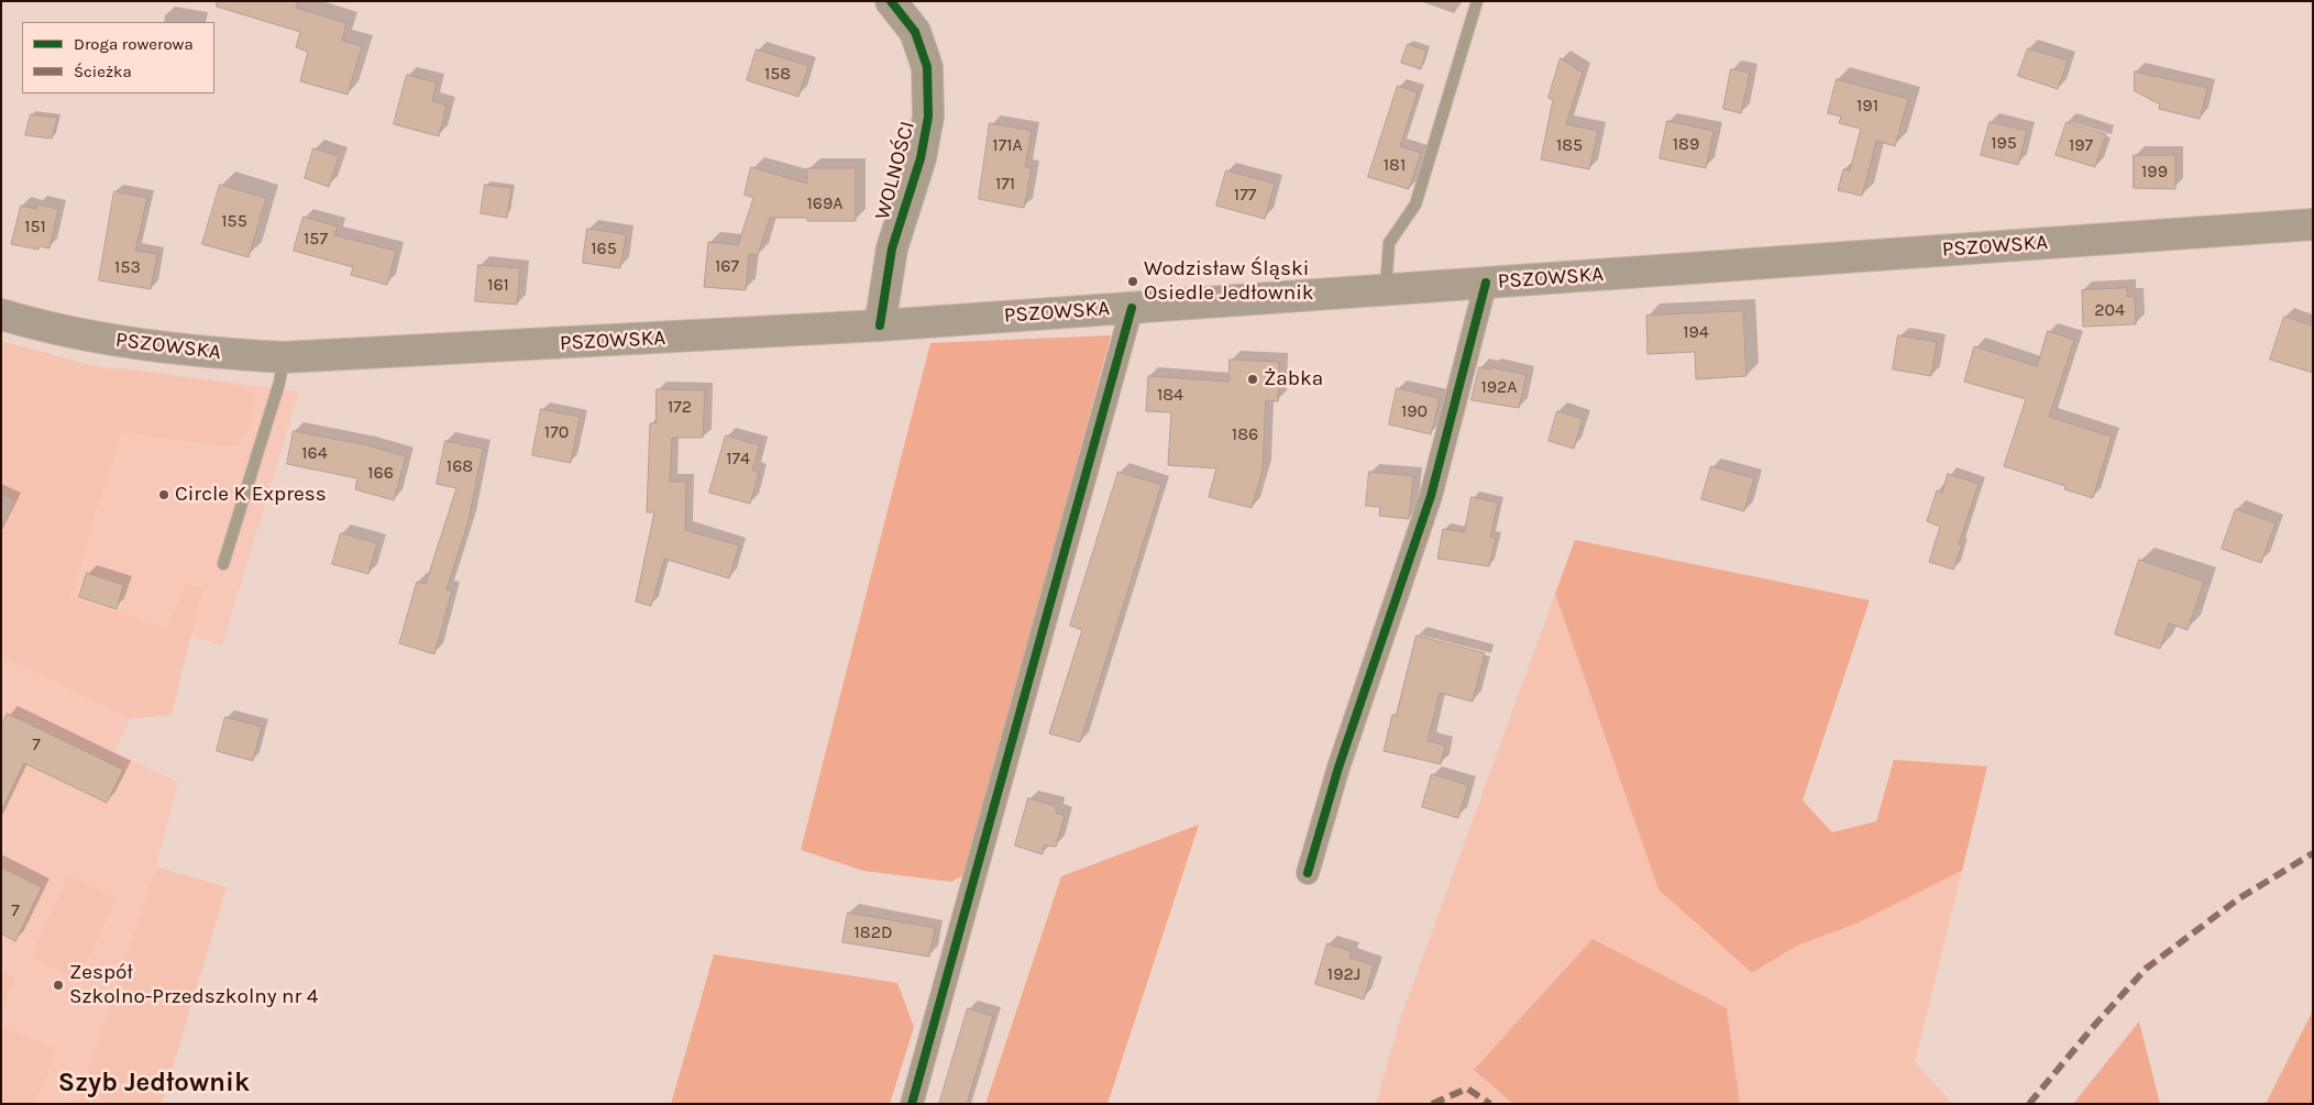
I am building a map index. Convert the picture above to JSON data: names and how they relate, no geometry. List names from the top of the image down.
{
  "streets": {
    "main road": ["WOLNOŚCI", "PSZOWSKA"]
  },
  "crossings": [
    ["WOLNOŚCI", "PSZOWSKA"]
  ],
  "districts": ["Szyb Jedłownik"],
  "places": [
    "Wodzisław Śląski Osiedle Jedłownik",
    "Żabka",
    "Circle K Express",
    "Zespół Szkolno-Przedszkolny nr 4"
  ],
  "house_numbers": [
    "158",
    "191",
    "195",
    "189",
    "171A",
    "185",
    "197",
    "181",
    "199",
    "171",
    "177",
    "169A",
    "155",
    "151",
    "157",
    "165",
    "167",
    "153",
    "161",
    "204",
    "194",
    "192A",
    "184",
    "172",
    "190",
    "170",
    "186",
    "164",
    "174",
    "168",
    "166",
    "7",
    "7",
    "182D",
    "192J"
  ],
  "legend": ["Droga rowerowa", "Ścieżka"]
}
